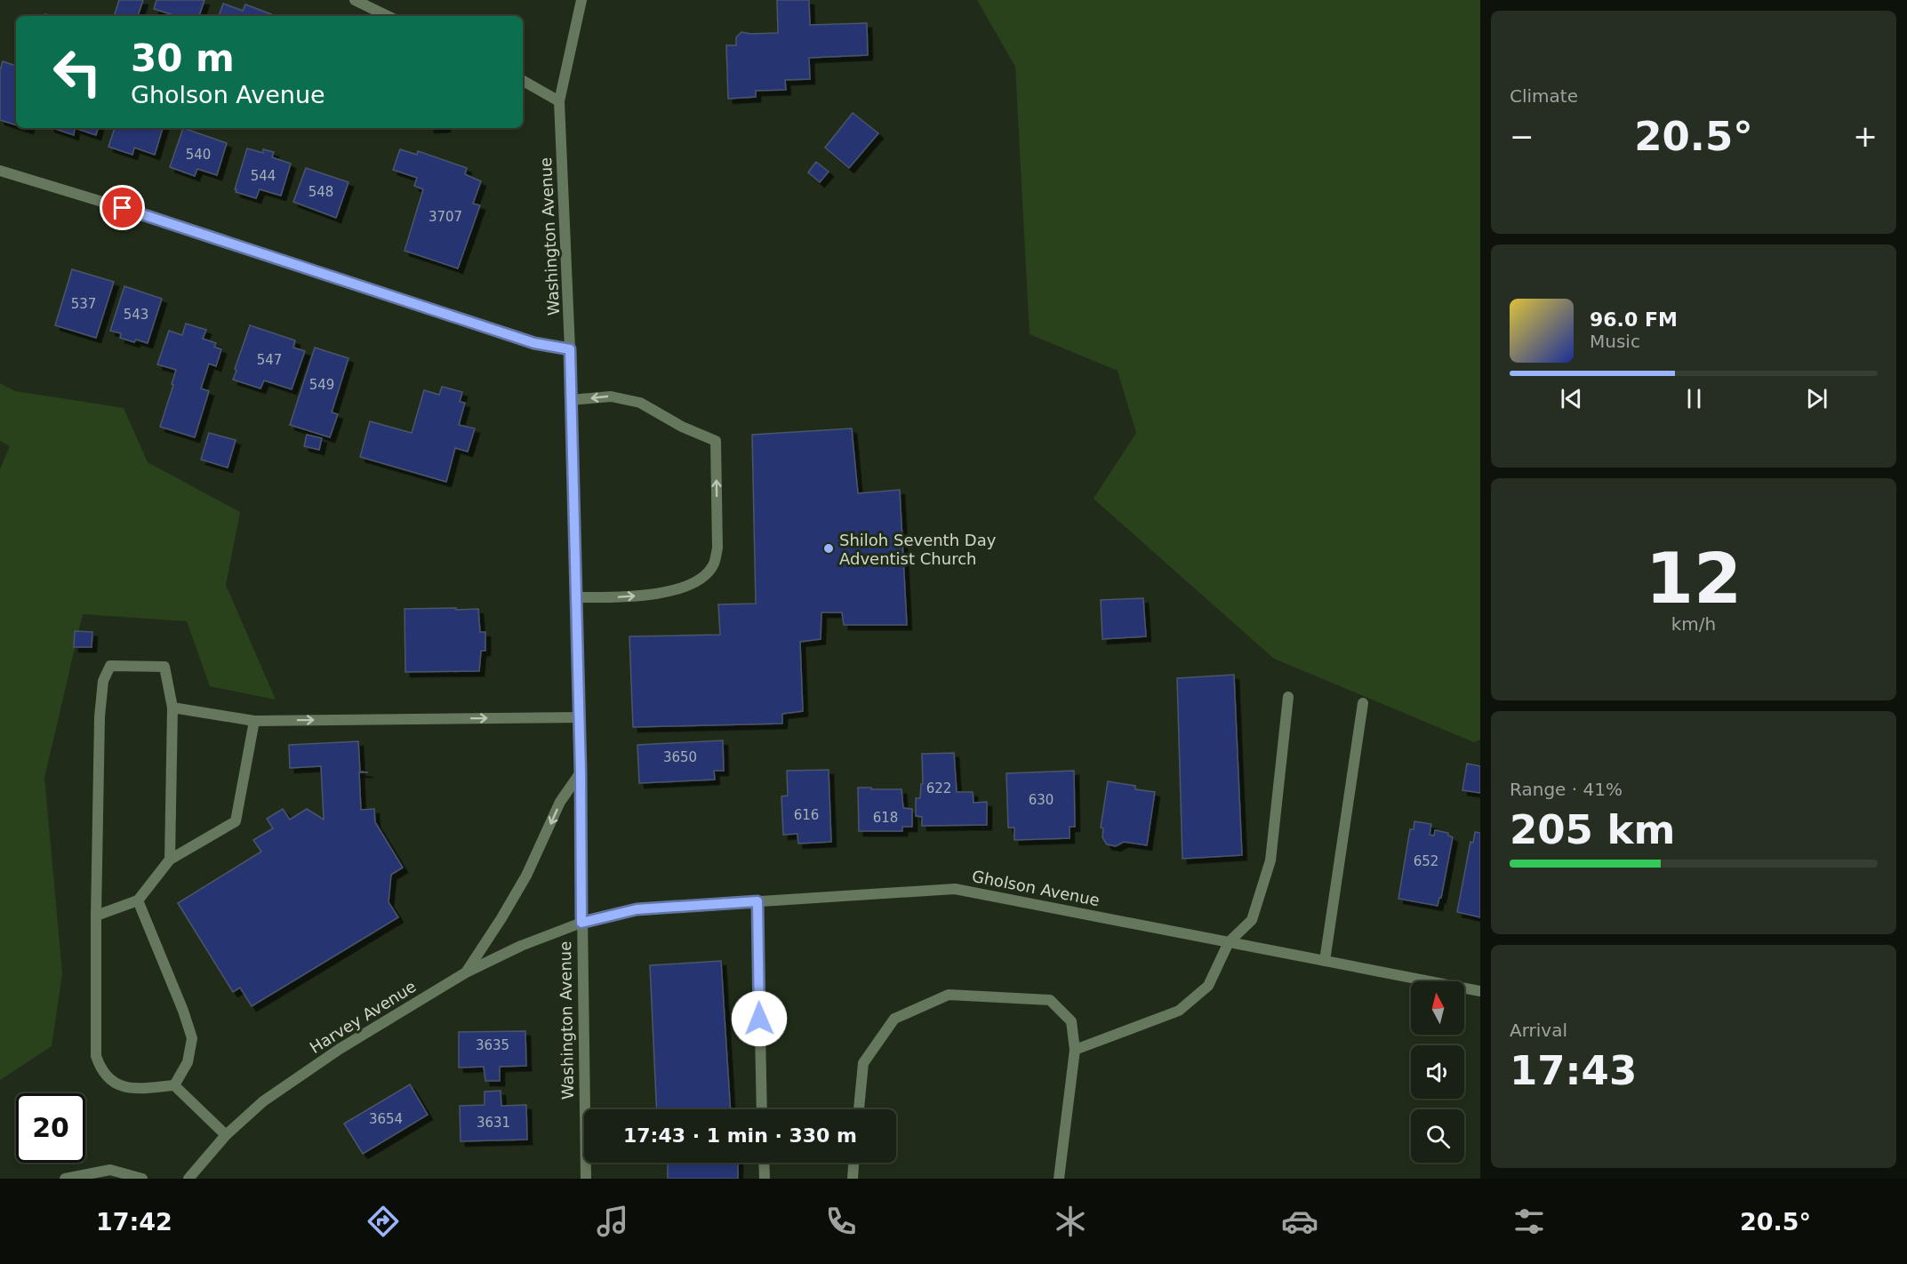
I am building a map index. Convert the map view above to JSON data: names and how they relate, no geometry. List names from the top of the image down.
{
  "streets": {
    "street": ["Washington Avenue", "Gholson Avenue", "Harvey Avenue"]
  },
  "crossings": [
    ["Washington Avenue", "Gholson Avenue"],
    ["Washington Avenue", "Harvey Avenue"],
    ["Gholson Avenue", "Harvey Avenue"]
  ],
  "places": ["Shiloh Seventh Day Adventist Church"],
  "house_numbers": [
    "540",
    "544",
    "548",
    "3707",
    "537",
    "543",
    "547",
    "549",
    "3650",
    "622",
    "630",
    "616",
    "618",
    "652",
    "3635",
    "3654",
    "3631"
  ],
  "north": "top",
  "page": {
    "tile": [
      "Climate",
      ["12", "km/h"],
      ["Range · 41%", "205 km"],
      ["Arrival", "17:43"]
    ],
    "turn": ["30 m", "Gholson Avenue"],
    "heat": ["−", "20.5°", "+"],
    "song": ["96.0 FM", "Music"],
    "limit": "20",
    "trip": "17:43 · 1 min · 330 m",
    "tabs": ["17:42", "20.5°"]
  }
}
